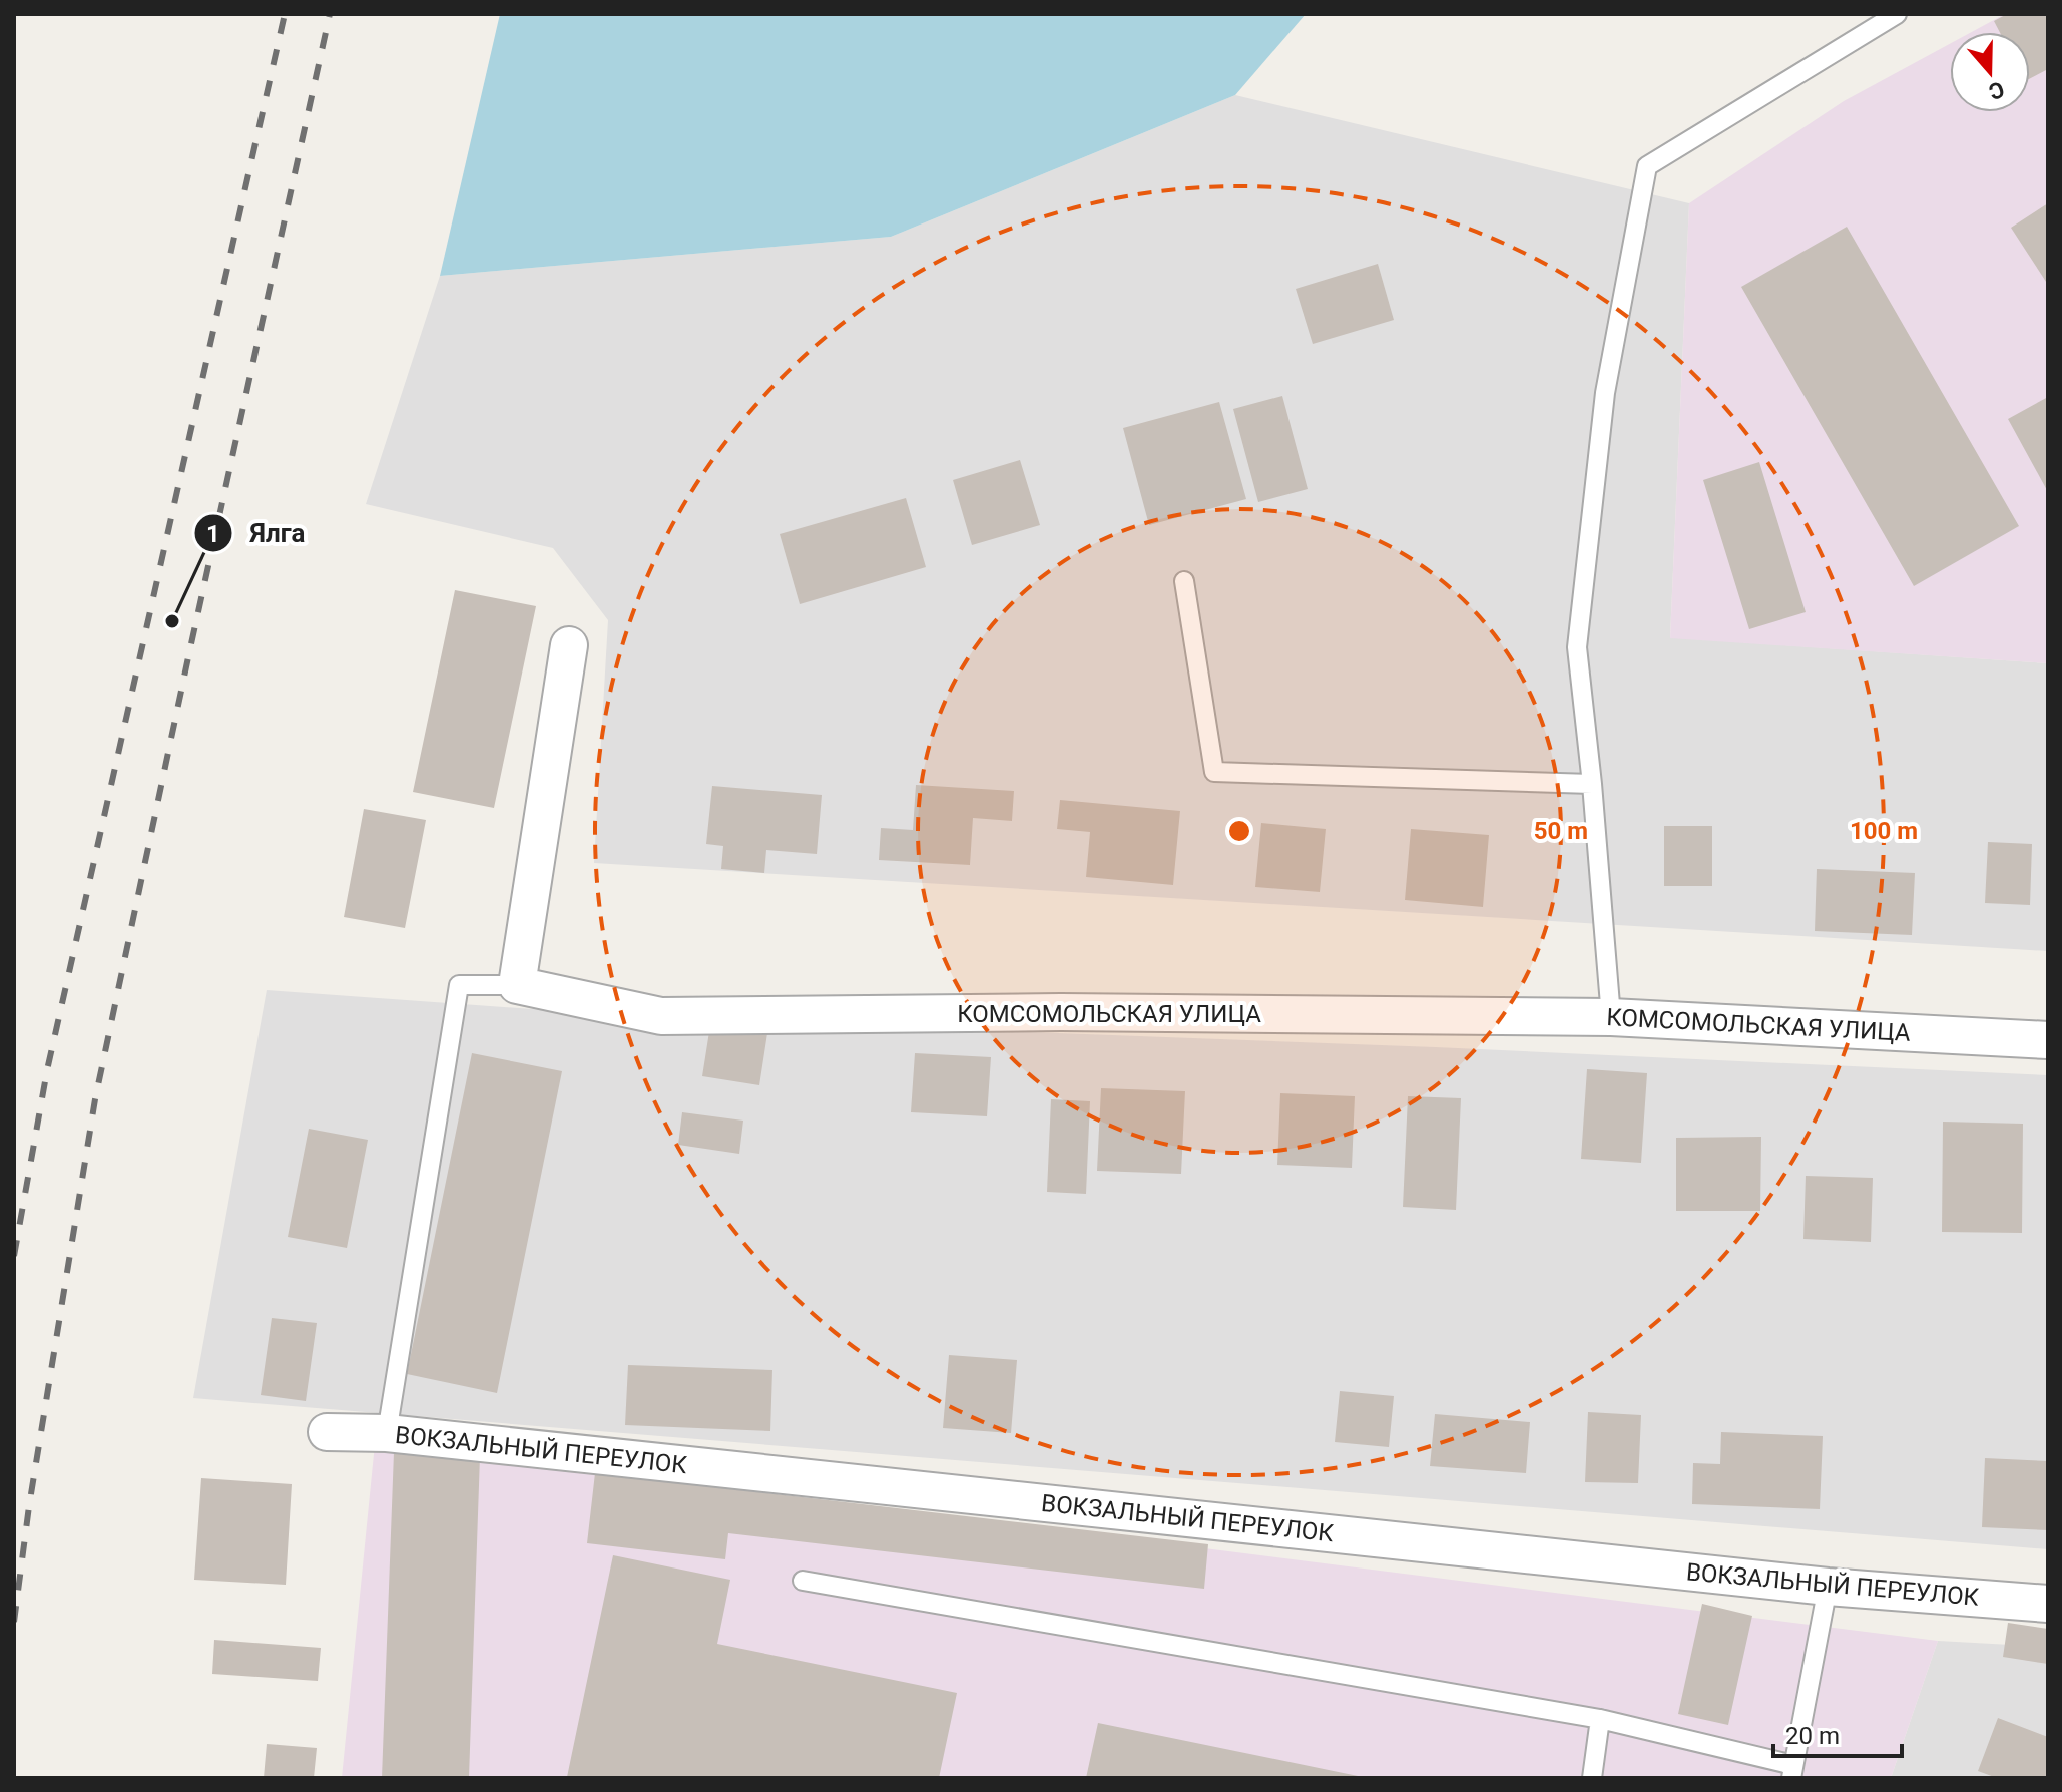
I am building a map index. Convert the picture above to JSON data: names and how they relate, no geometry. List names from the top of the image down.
{
  "streets": {
    "street": ["КОМСОМОЛЬСКАЯ УЛИЦА", "ВОКЗАЛЬНЫЙ ПЕРЕУЛОК"]
  },
  "places": ["Ялга"],
  "scale_bar": "20 m",
  "north": "bottom",
  "rings": ["50 m", "100 m"]
}
